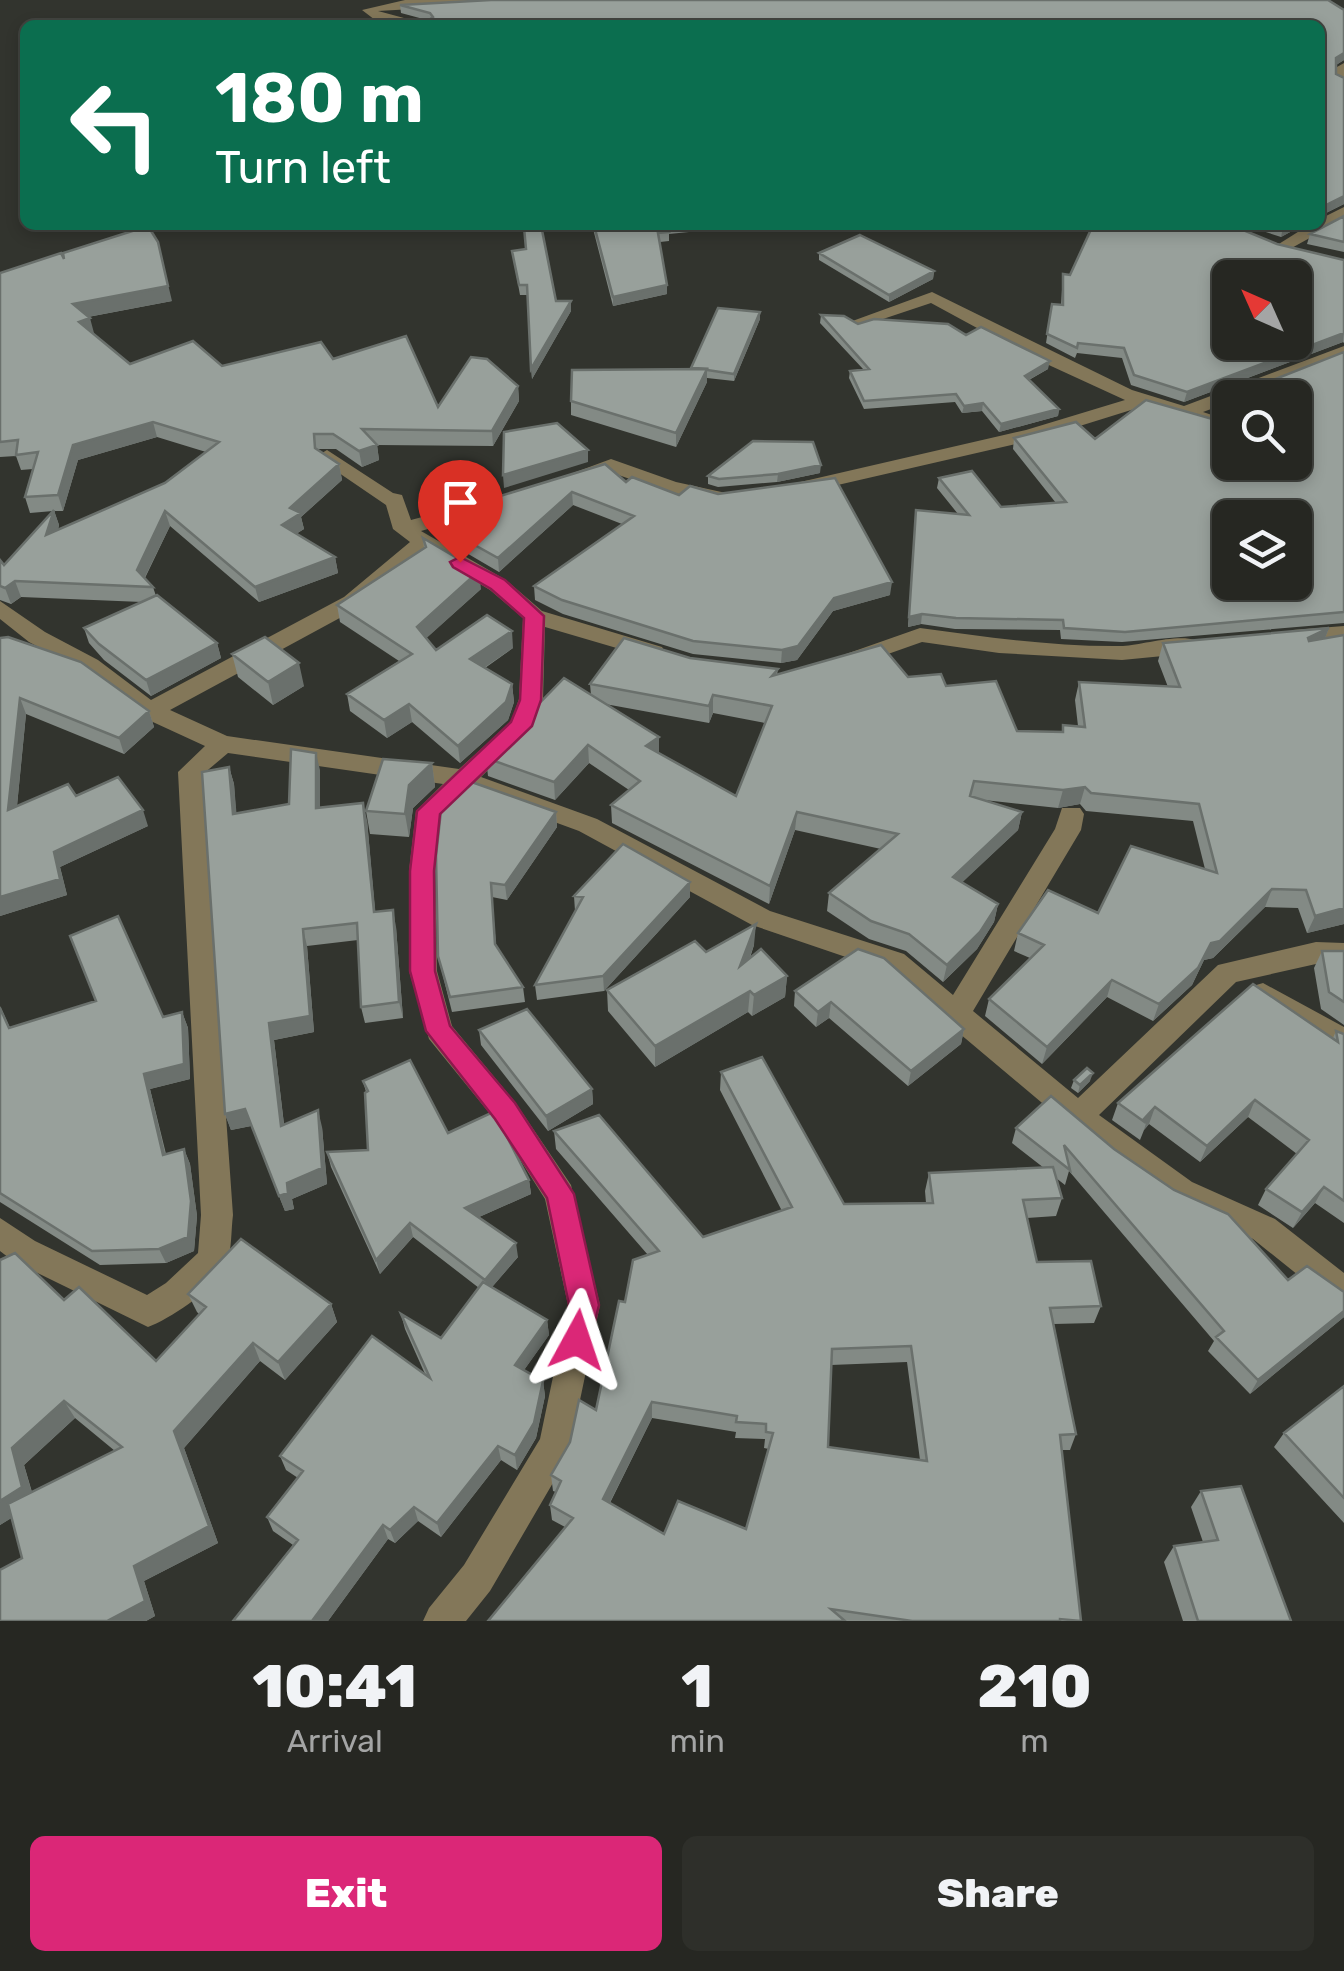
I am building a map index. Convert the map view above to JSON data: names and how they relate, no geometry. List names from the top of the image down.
{
  "north": "top left",
  "page": {
    "turn": ["180 m", "Turn left"],
    "eta": [
      "10:41",
      "Arrival",
      "1",
      "min",
      "210",
      "m"
    ],
    "buttons": ["Exit", "Share"]
  }
}
